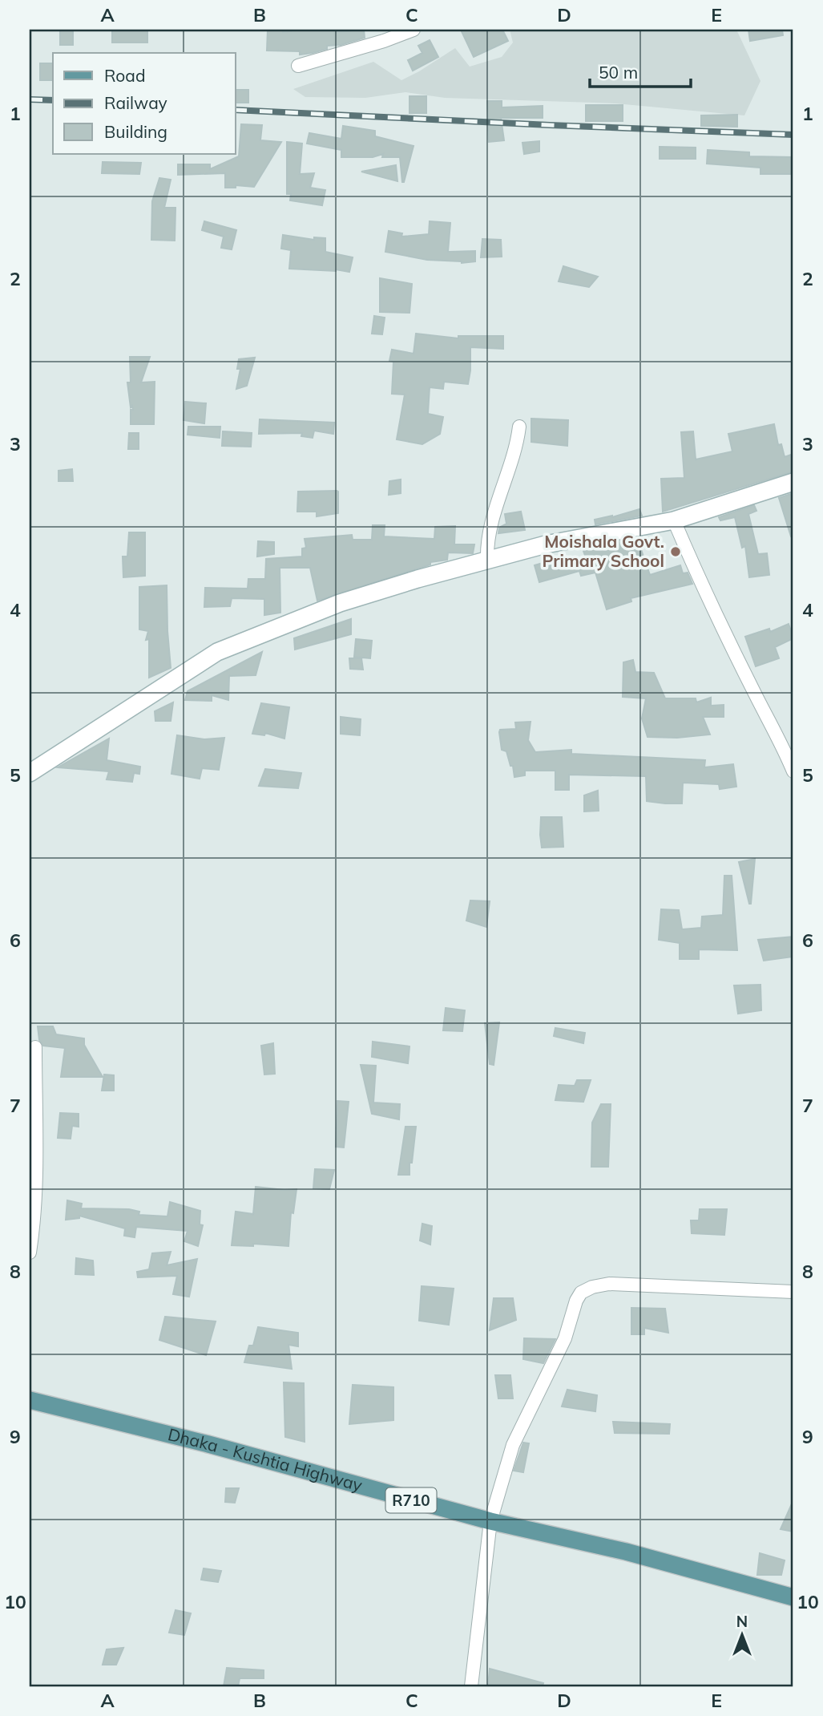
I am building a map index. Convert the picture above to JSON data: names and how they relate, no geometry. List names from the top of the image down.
{
  "streets": {
    "main road": ["Dhaka - Kushtia Highway", "R710"]
  },
  "places": ["Moishala Govt. Primary School"],
  "legend": ["Road", "Railway", "Building"],
  "scale_bar": "50 m",
  "north": "top",
  "grid": {
    "columns": [
      "A",
      "B",
      "C",
      "D",
      "E"
    ],
    "rows": [
      "1",
      "2",
      "3",
      "4",
      "5",
      "6",
      "7",
      "8",
      "9",
      "10"
    ]
  }
}
